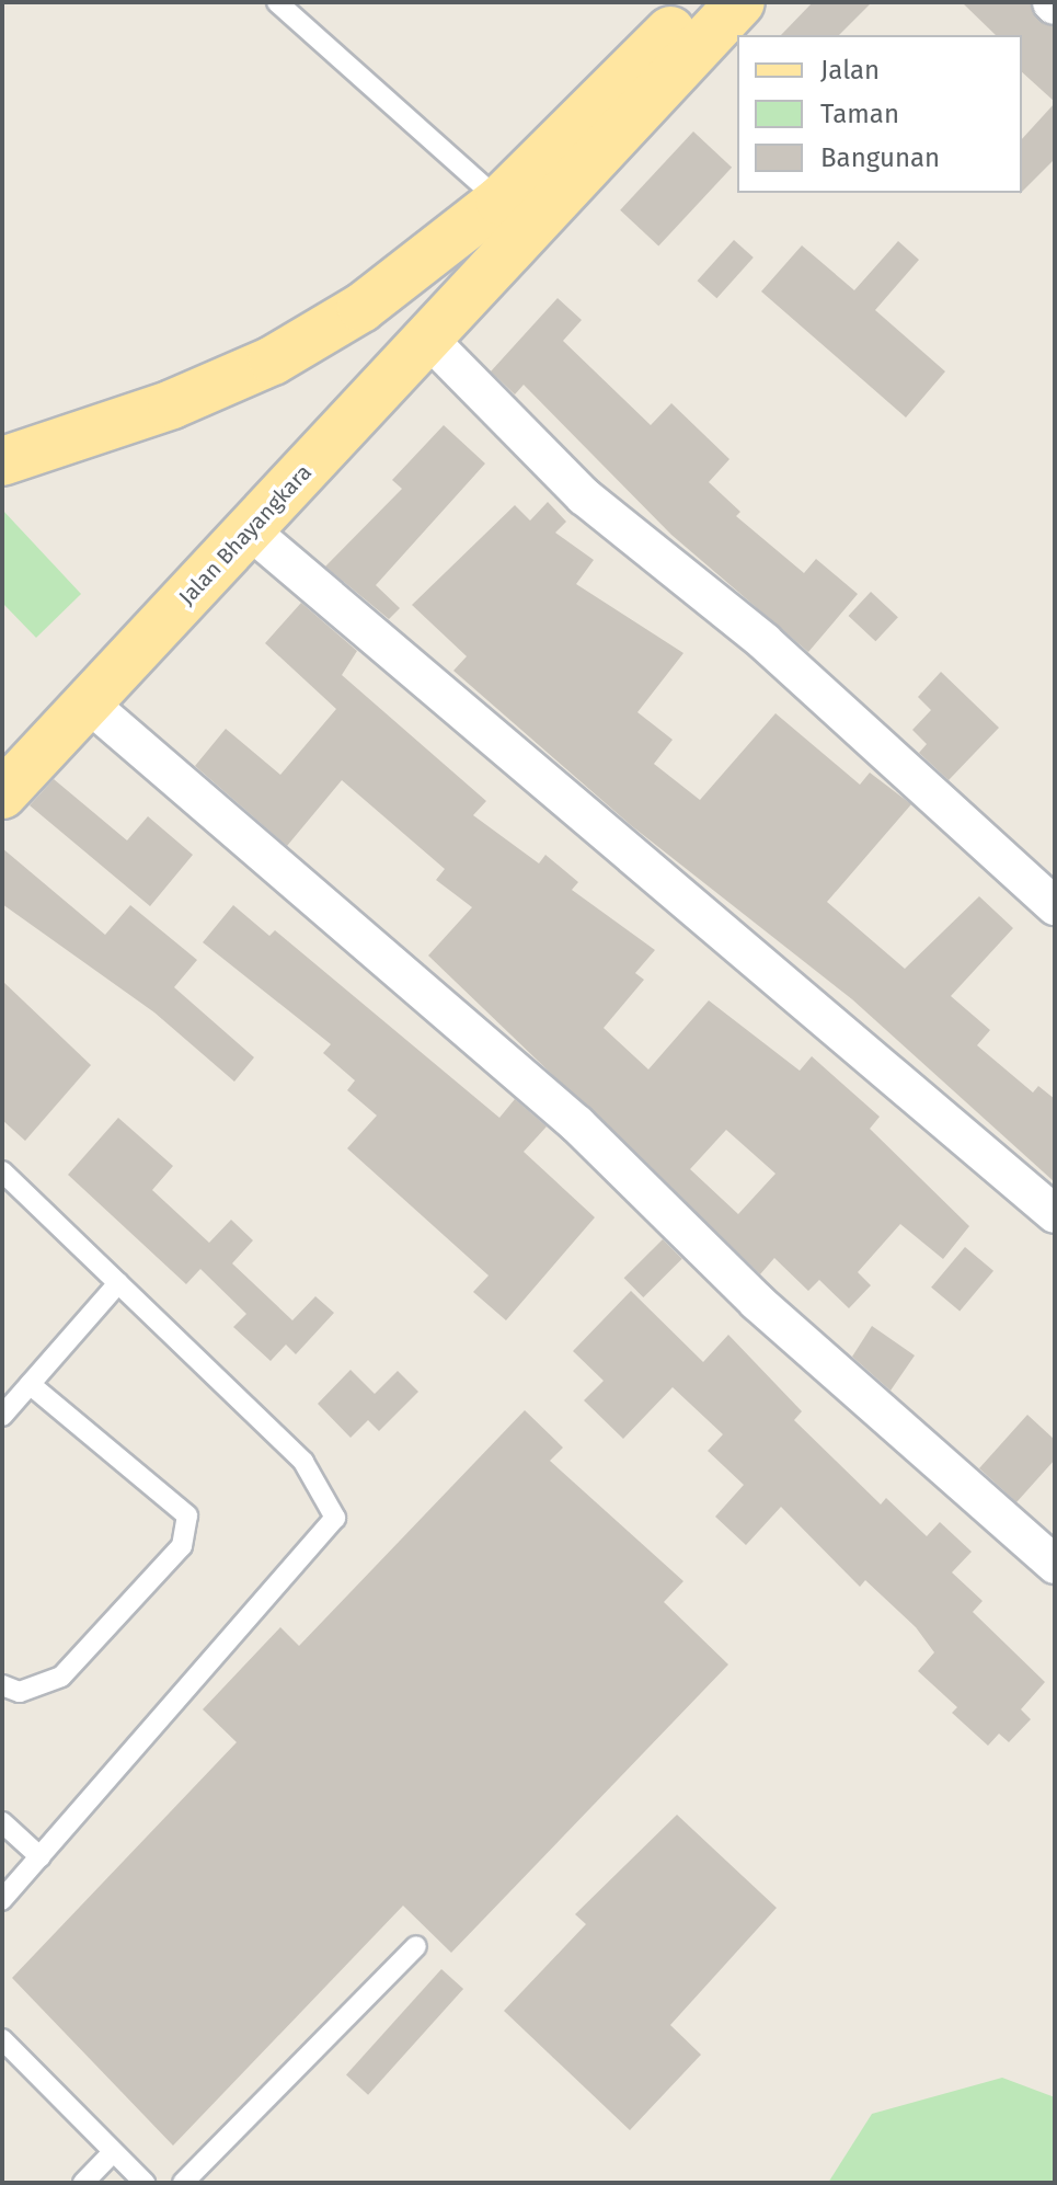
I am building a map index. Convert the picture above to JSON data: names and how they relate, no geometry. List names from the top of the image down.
{
  "streets": {
    "main road": ["Jalan Bhayangkara"]
  },
  "legend": ["Jalan", "Taman", "Bangunan"]
}
